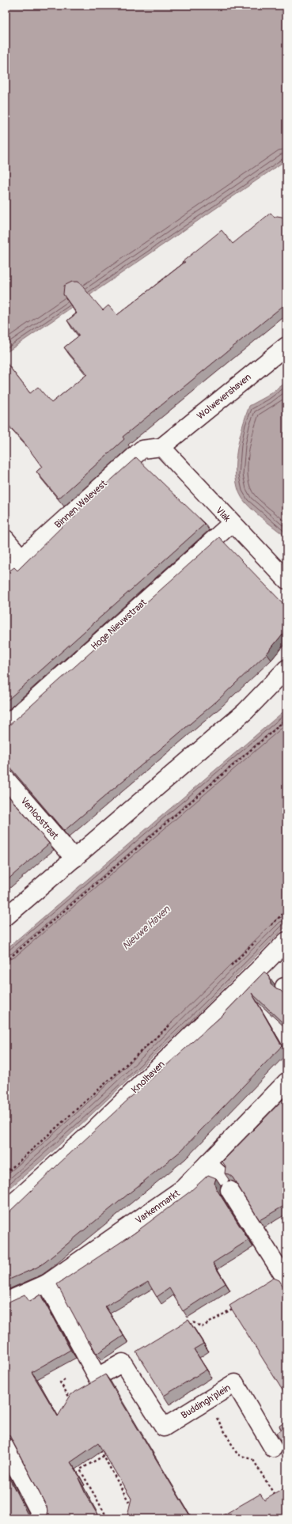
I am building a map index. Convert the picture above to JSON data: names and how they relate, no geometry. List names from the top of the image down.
{
  "streets": {
    "street": [
      "Wolwevershaven",
      "Binnen Walevest",
      "Vlak",
      "Hoge Nieuwstraat",
      "Venloostraat",
      "Knolhaven",
      "Varkenmarkt",
      "Buddingh'plein"
    ]
  },
  "crossings": [
    ["Wolwevershaven", "Binnen Walevest"],
    ["Wolwevershaven", "Vlak"],
    ["Binnen Walevest", "Vlak"],
    ["Vlak", "Hoge Nieuwstraat"],
    ["Varkenmarkt", "Buddingh'plein"]
  ],
  "water": ["Nieuwe Haven"]
}
